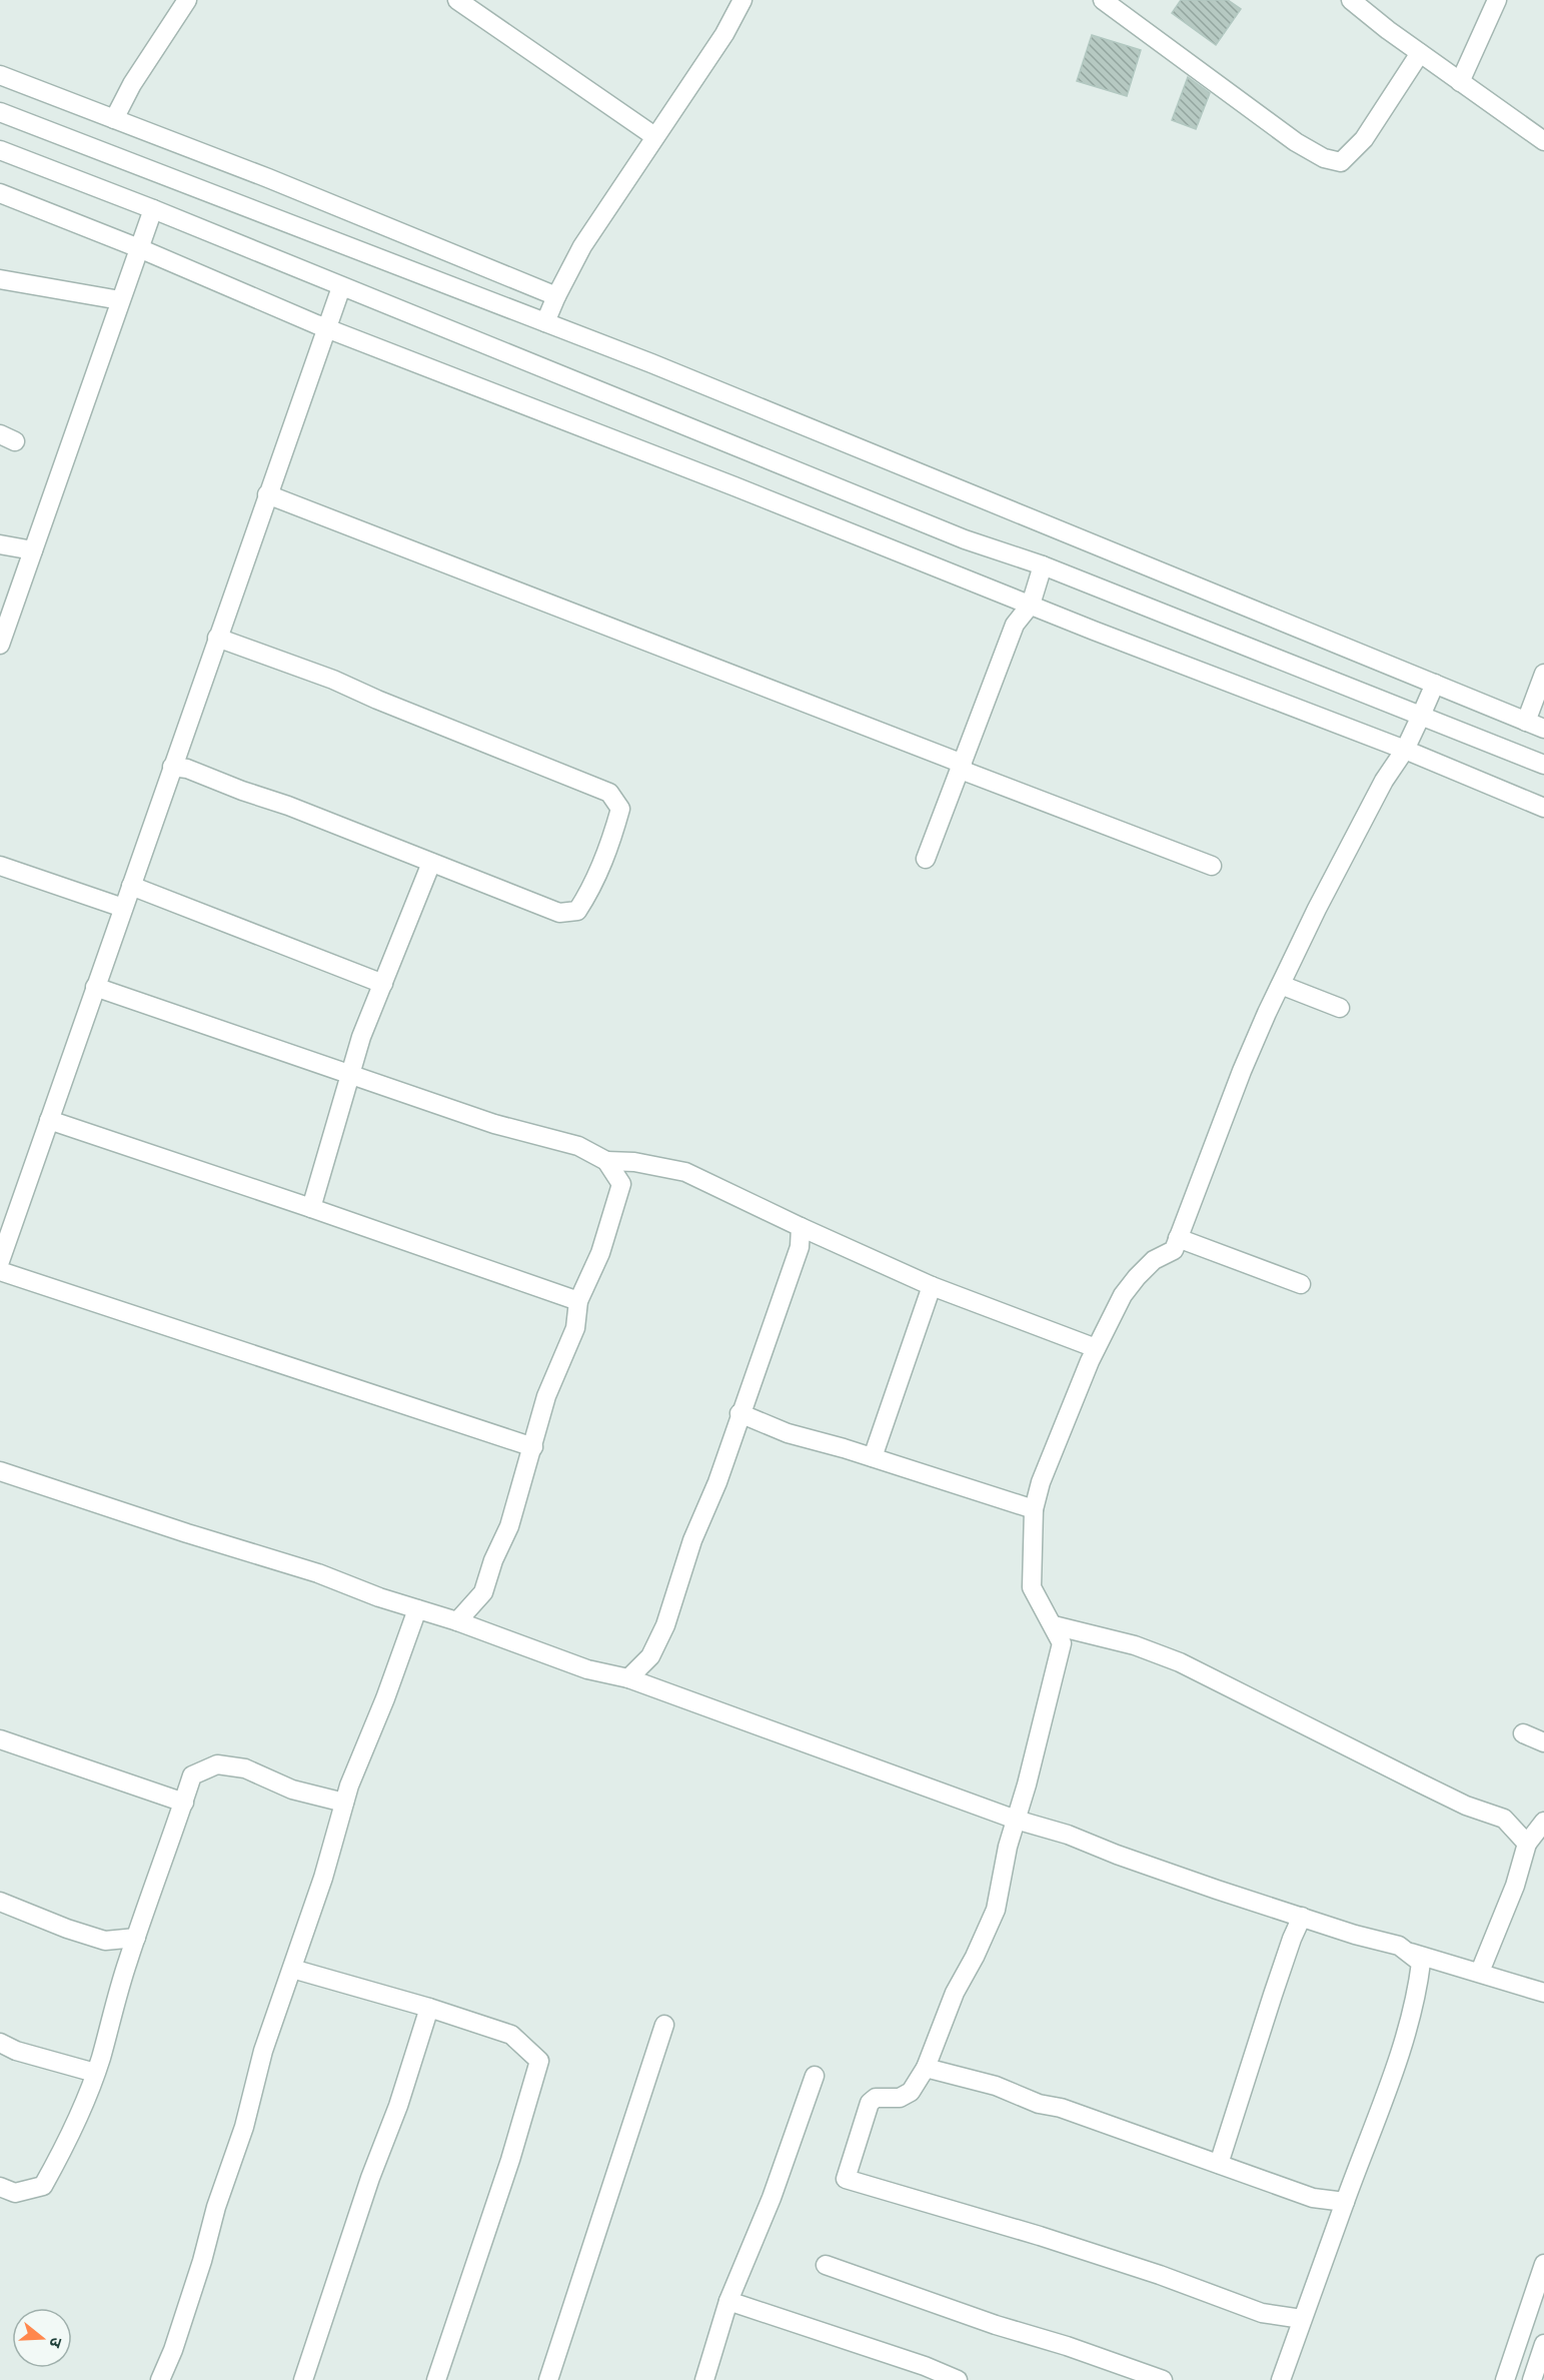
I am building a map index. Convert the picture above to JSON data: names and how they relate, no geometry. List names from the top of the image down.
{
  "north": "right"
}
